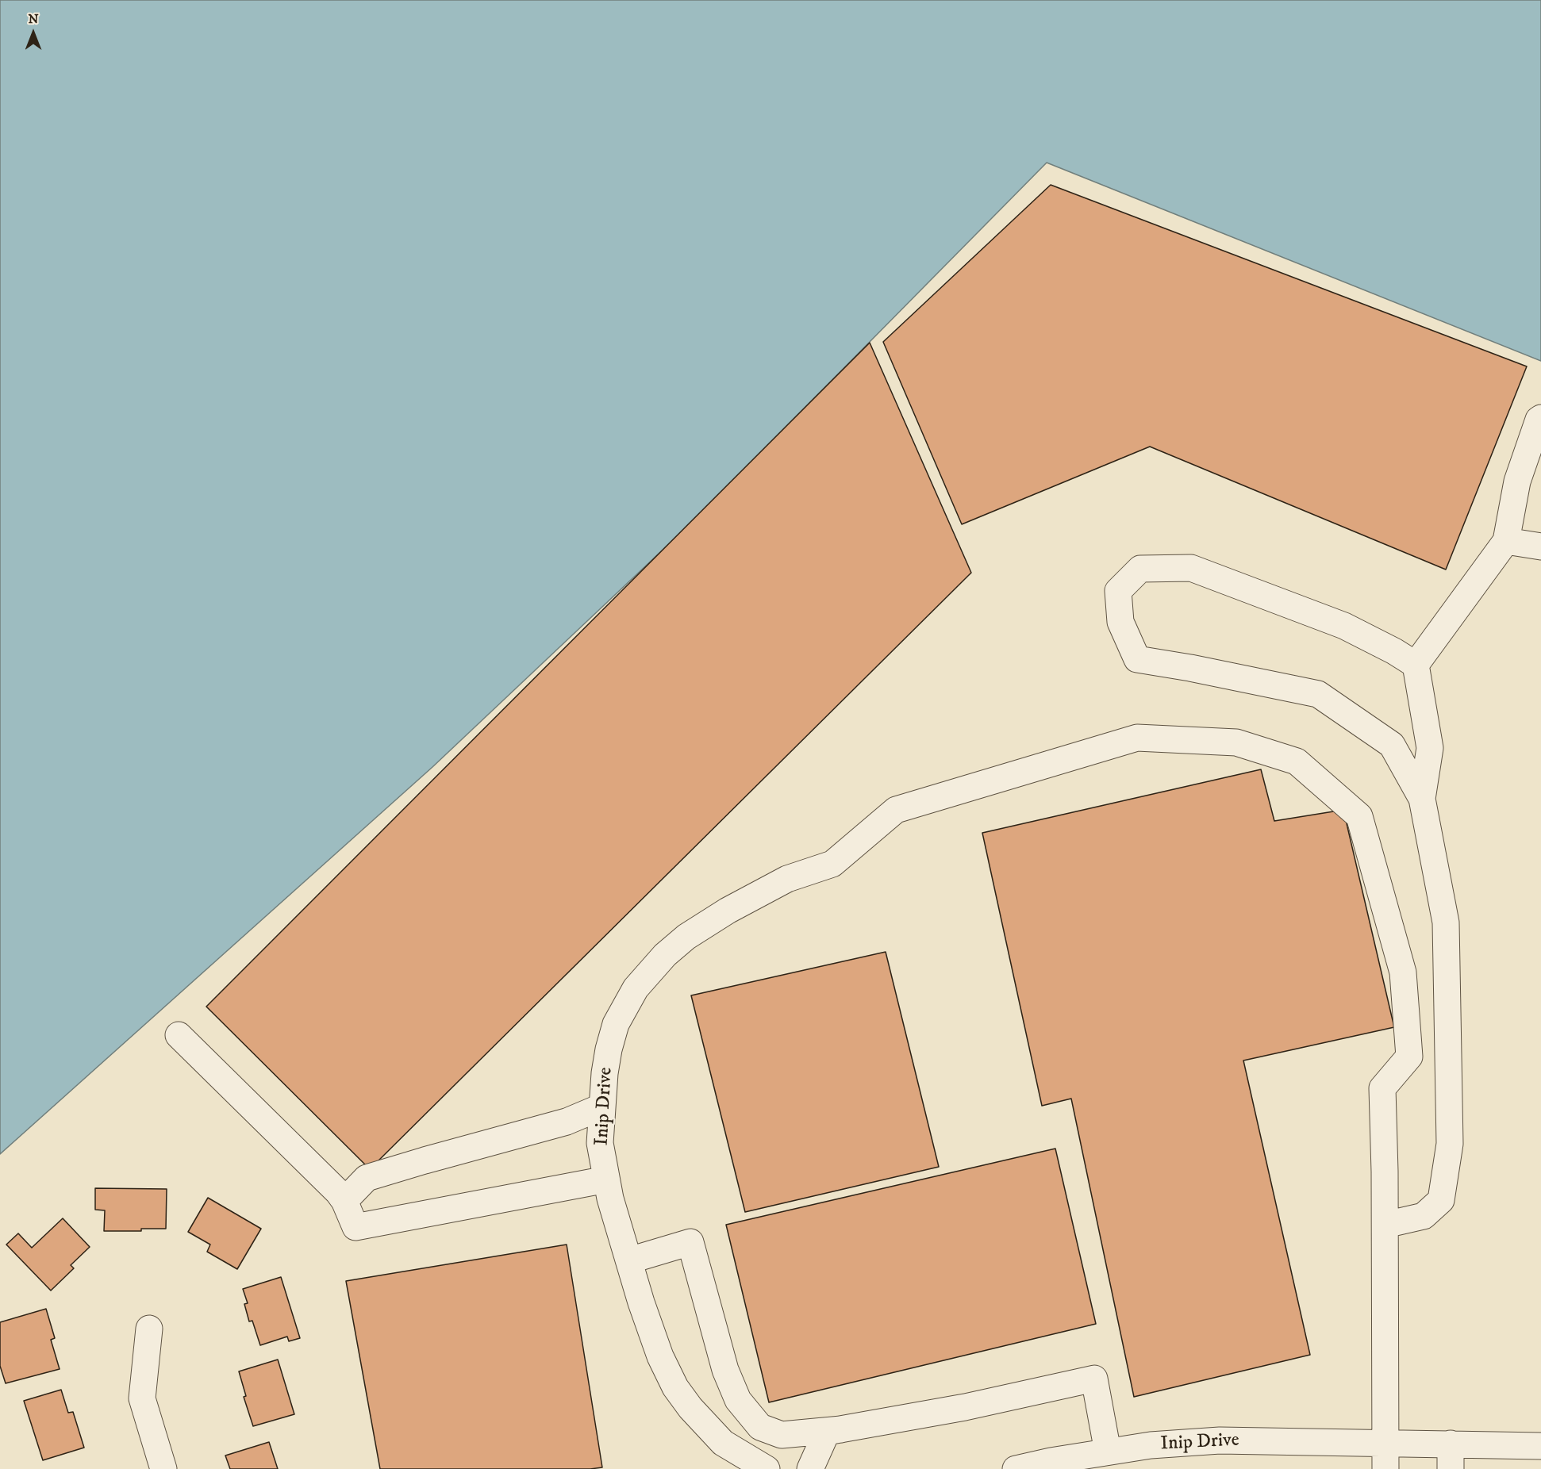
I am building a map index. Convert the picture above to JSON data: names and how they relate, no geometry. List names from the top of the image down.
{
  "streets": {
    "street": ["Inip Drive"]
  },
  "north": "top"
}
